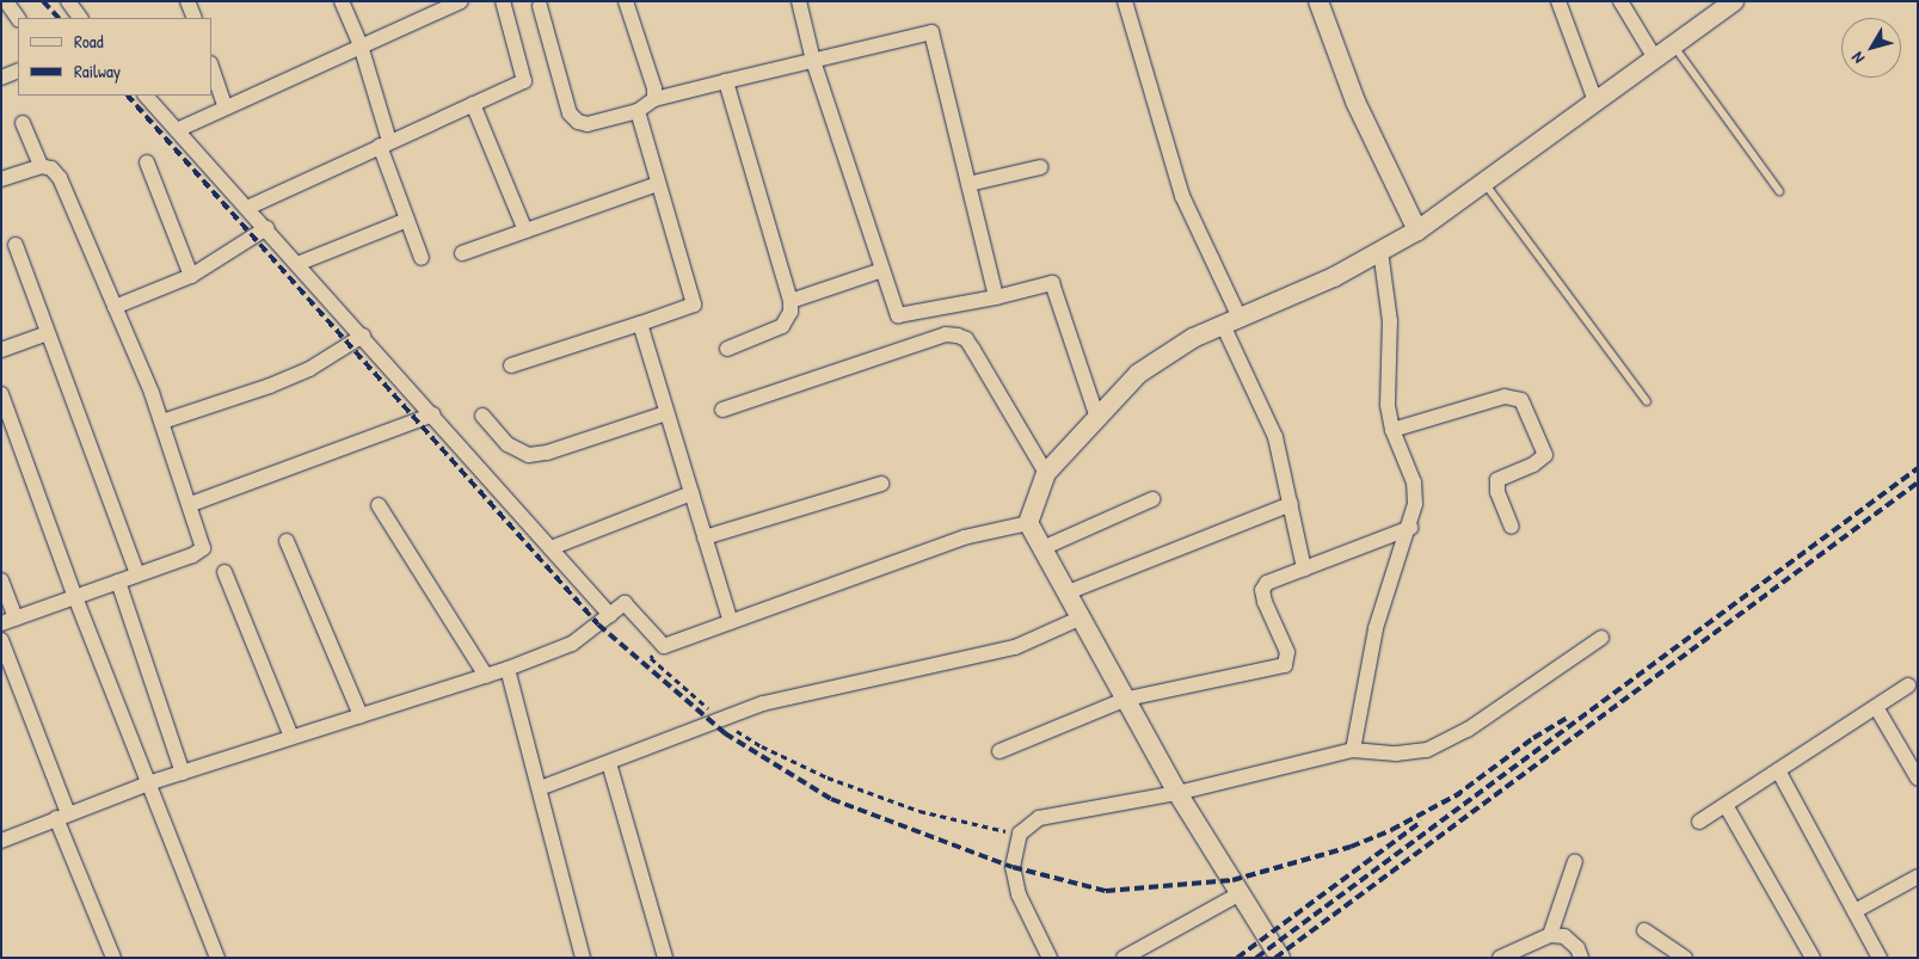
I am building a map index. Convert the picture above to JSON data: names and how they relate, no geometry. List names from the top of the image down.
{
  "legend": ["Road", "Railway"],
  "north": "bottom left"
}
